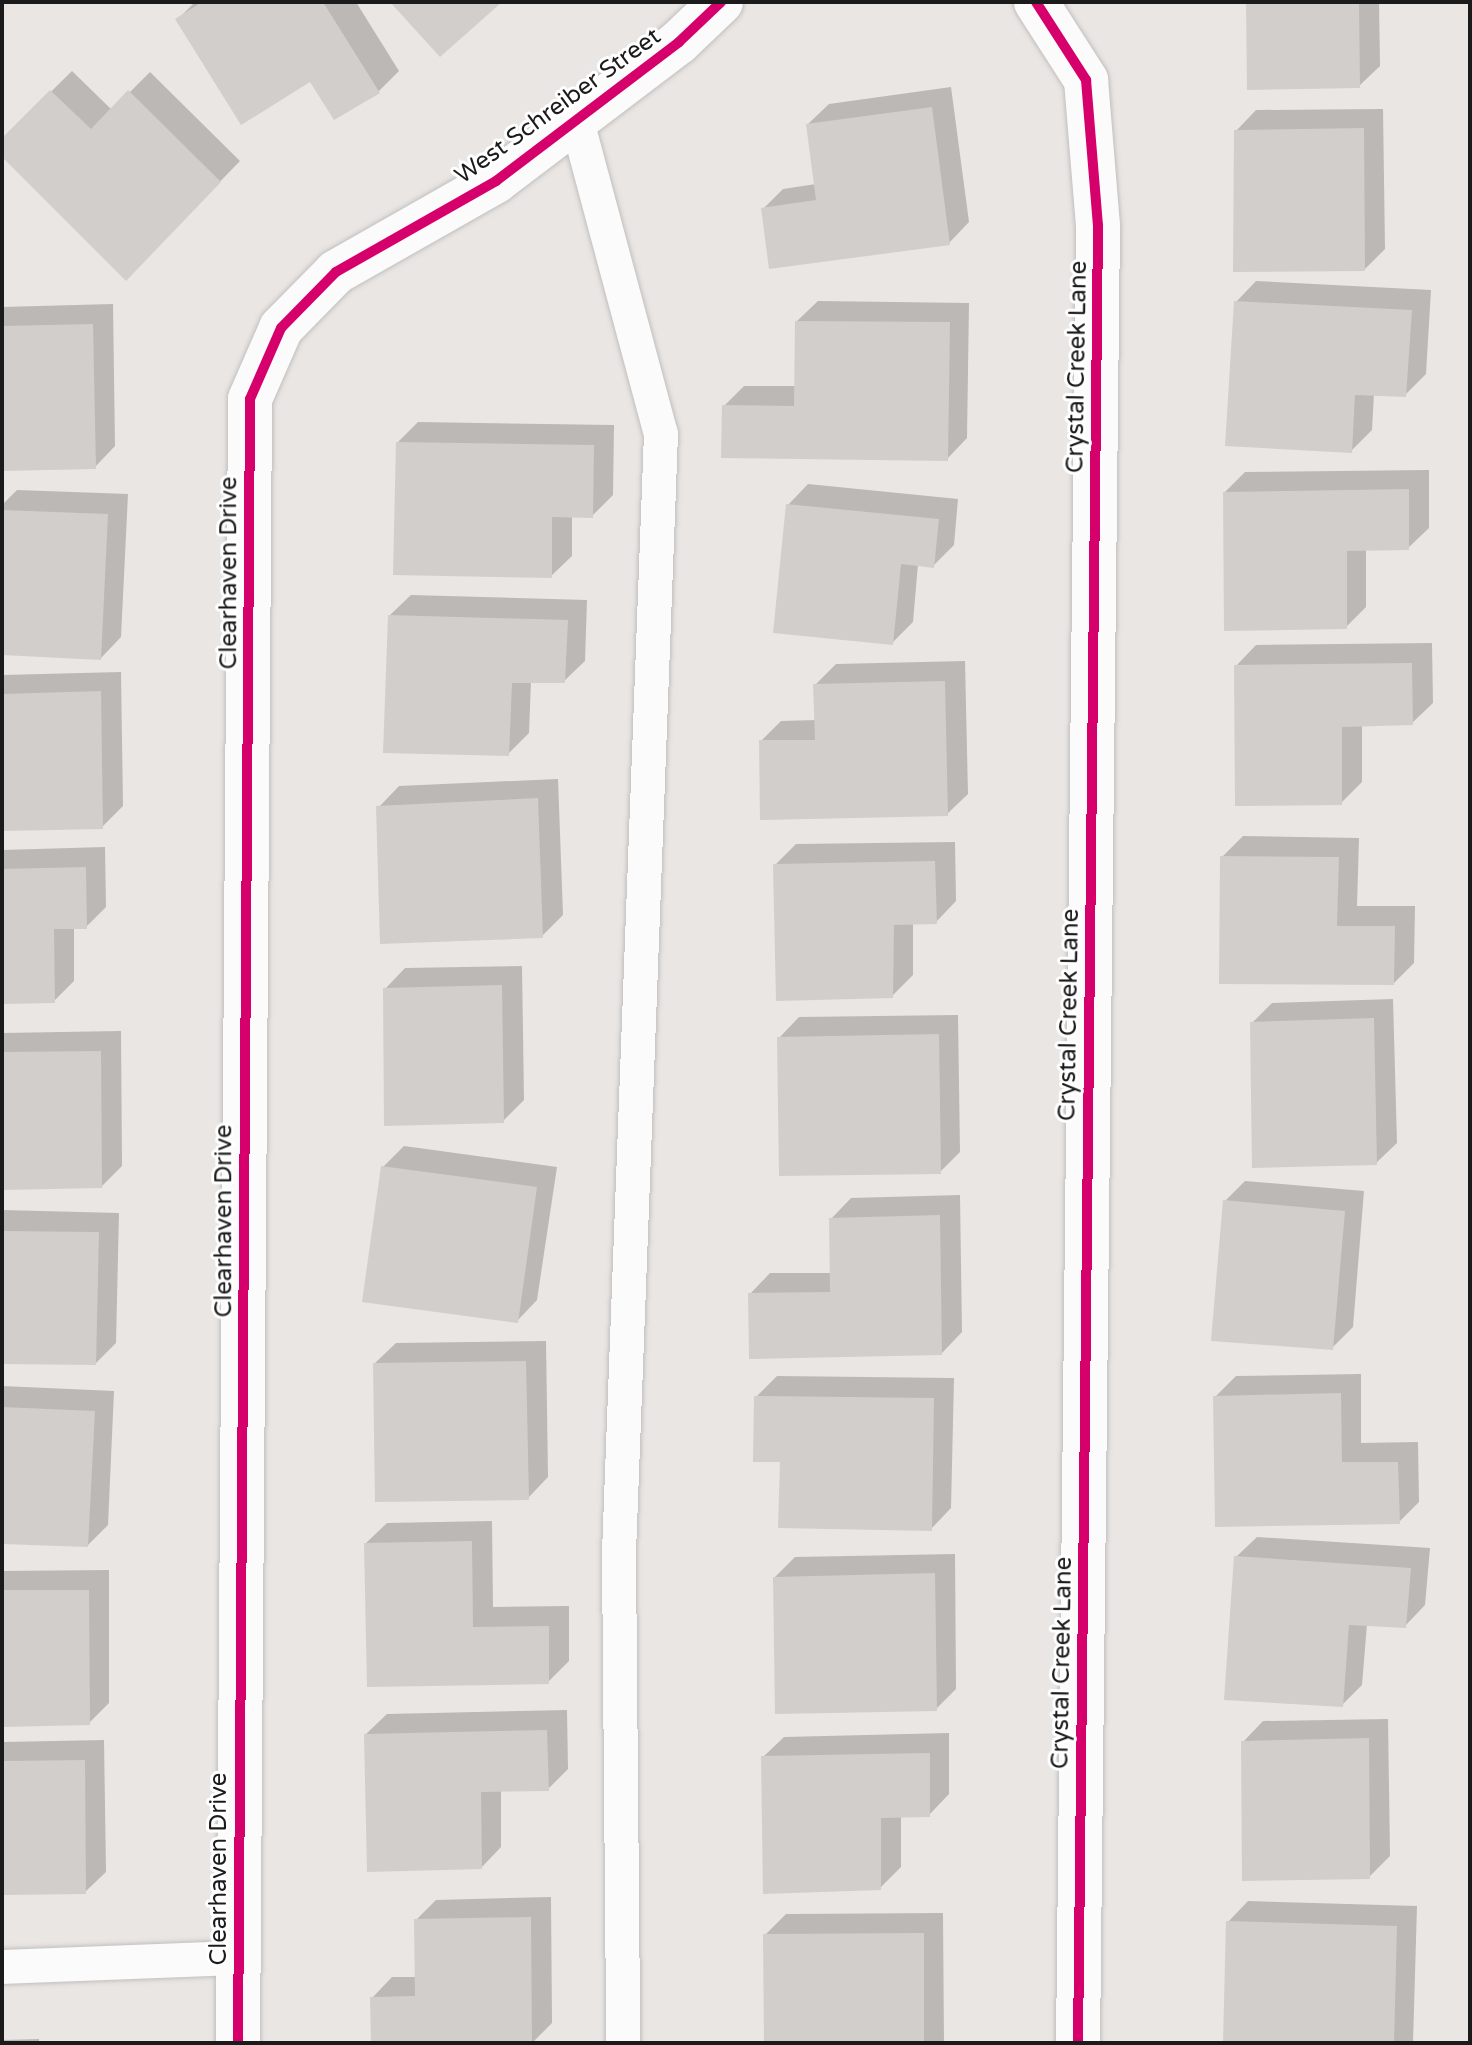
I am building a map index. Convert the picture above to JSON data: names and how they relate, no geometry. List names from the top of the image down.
{
  "streets": {
    "street": ["West Schreiber Street", "Crystal Creek Lane", "Clearhaven Drive"]
  },
  "crossings": [
    ["West Schreiber Street", "Clearhaven Drive"]
  ]
}
